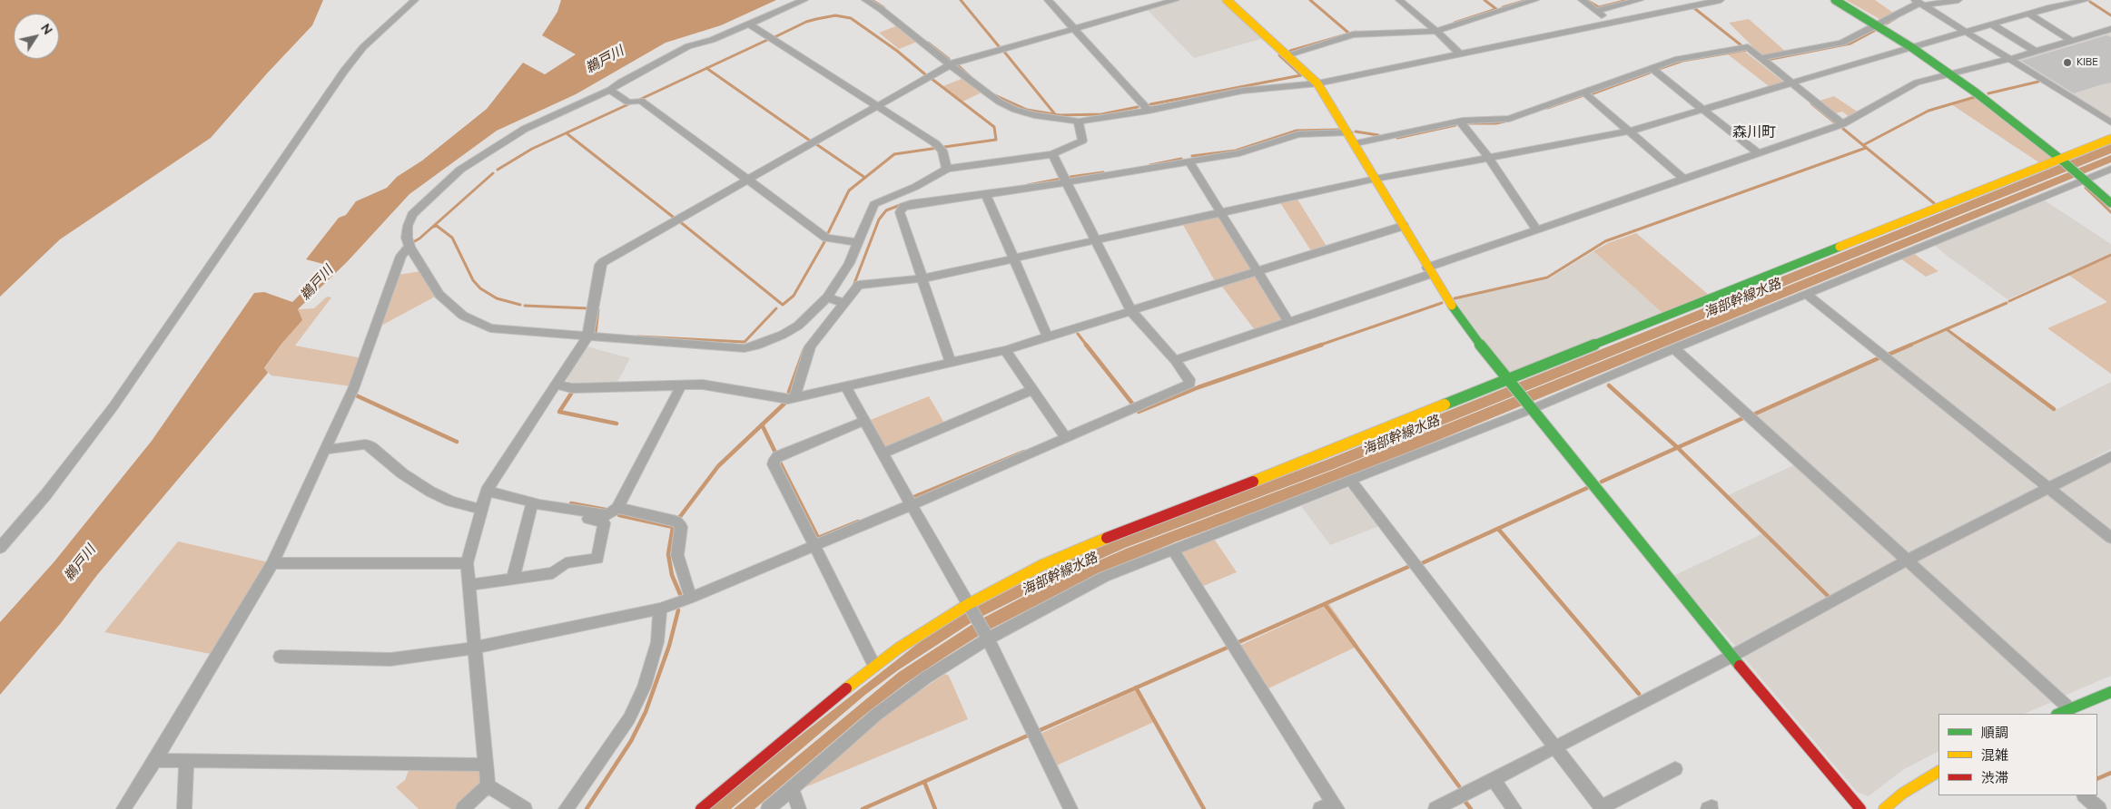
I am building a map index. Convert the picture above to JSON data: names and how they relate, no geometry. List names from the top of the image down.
{
  "districts": ["森川町"],
  "water": ["鵜戸川", "海部幹線水路"],
  "places": ["KIBE"],
  "legend": ["順調", "混雑", "渋滞"],
  "north": "top right"
}
